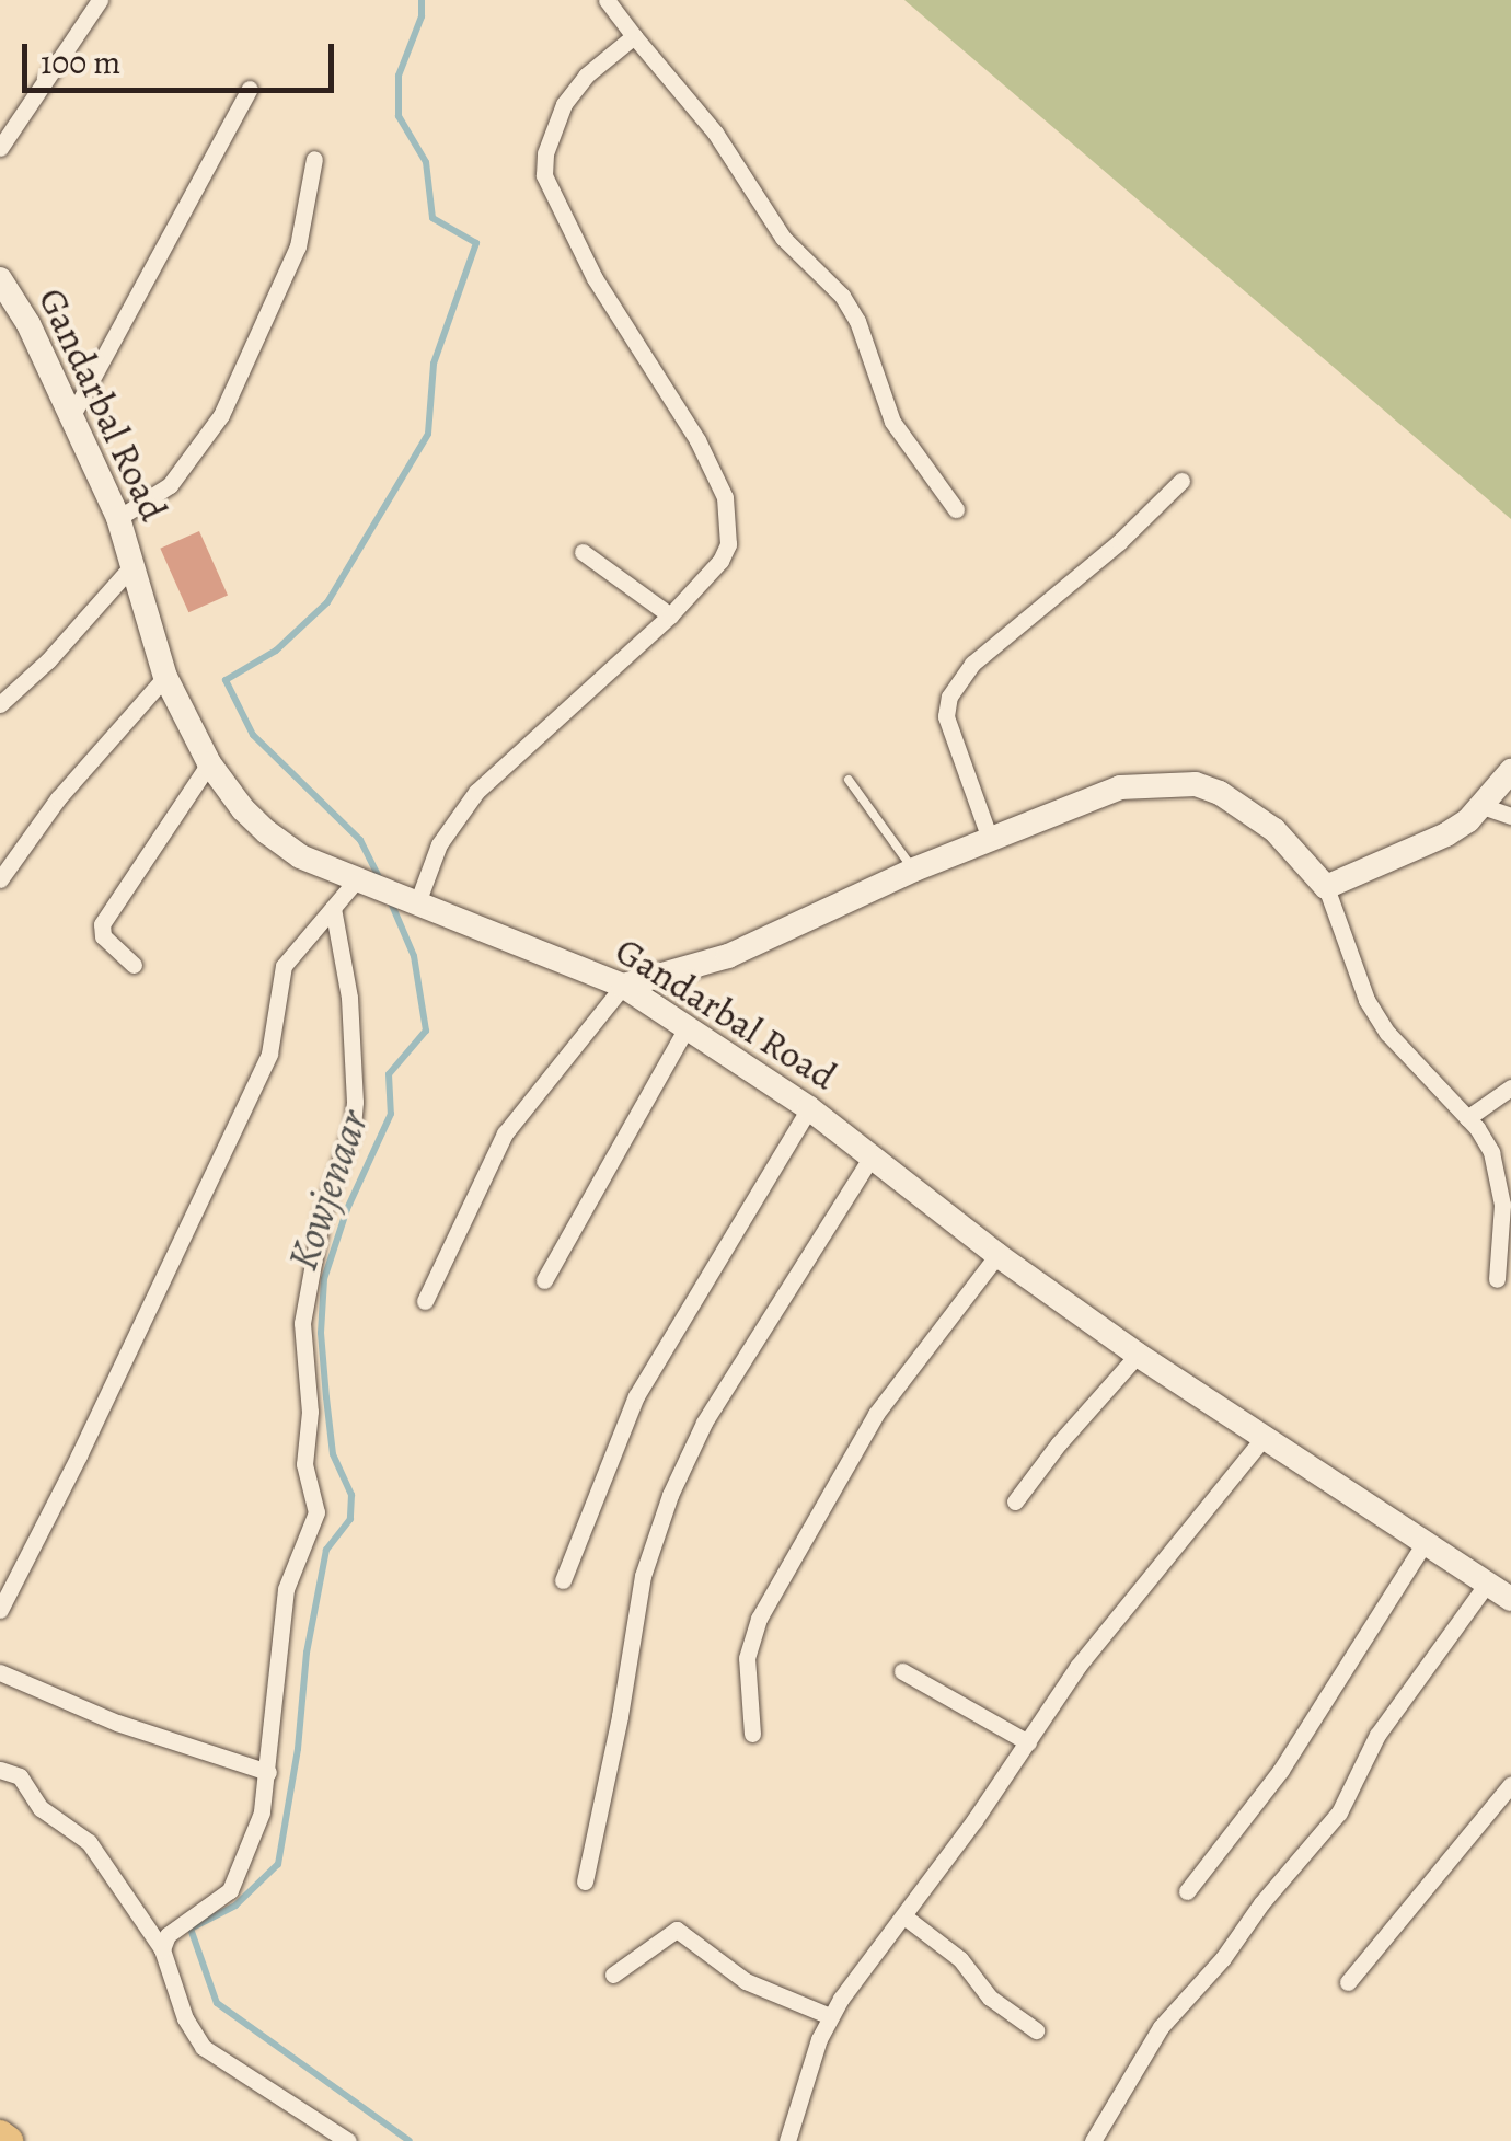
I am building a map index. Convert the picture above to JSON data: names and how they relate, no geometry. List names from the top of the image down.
{
  "streets": {
    "street": ["Gandarbal Road"]
  },
  "water": ["Kowjenaar"],
  "scale_bar": "100 m"
}
